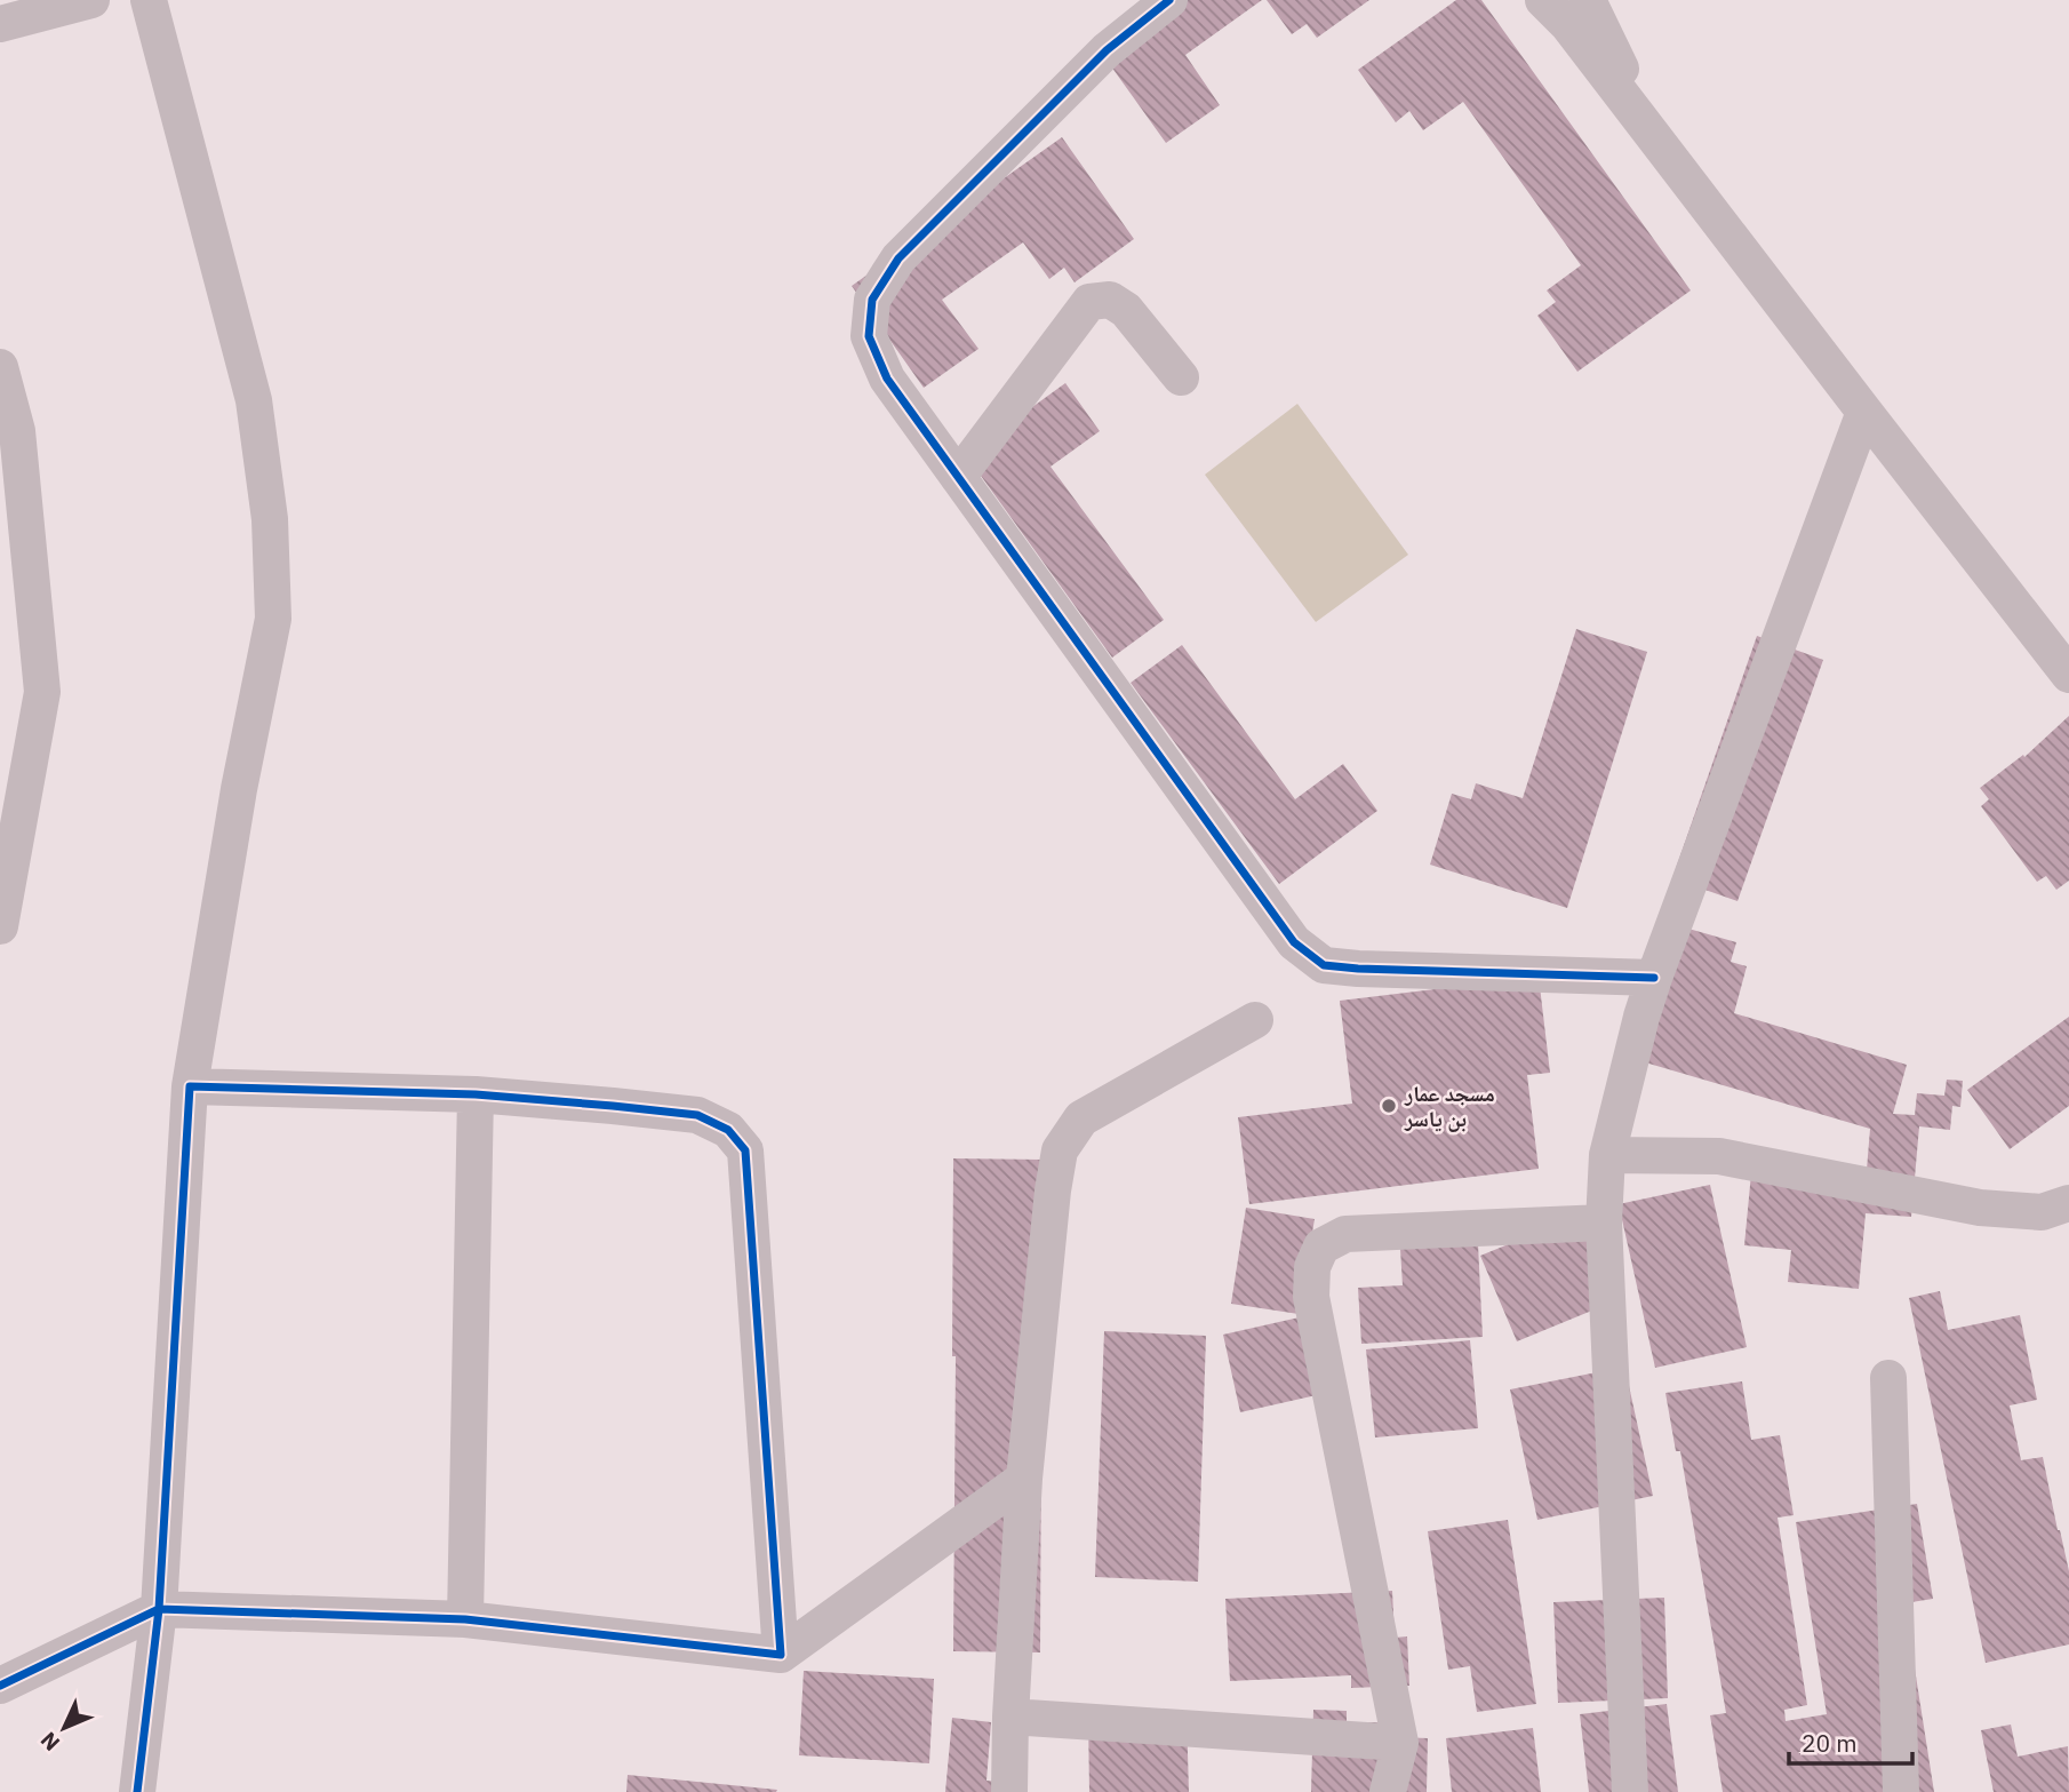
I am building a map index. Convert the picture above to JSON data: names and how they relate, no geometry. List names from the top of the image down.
{
  "places": ["مسجد عمار بن ياسر"],
  "scale_bar": "20 m",
  "north": "bottom left"
}
